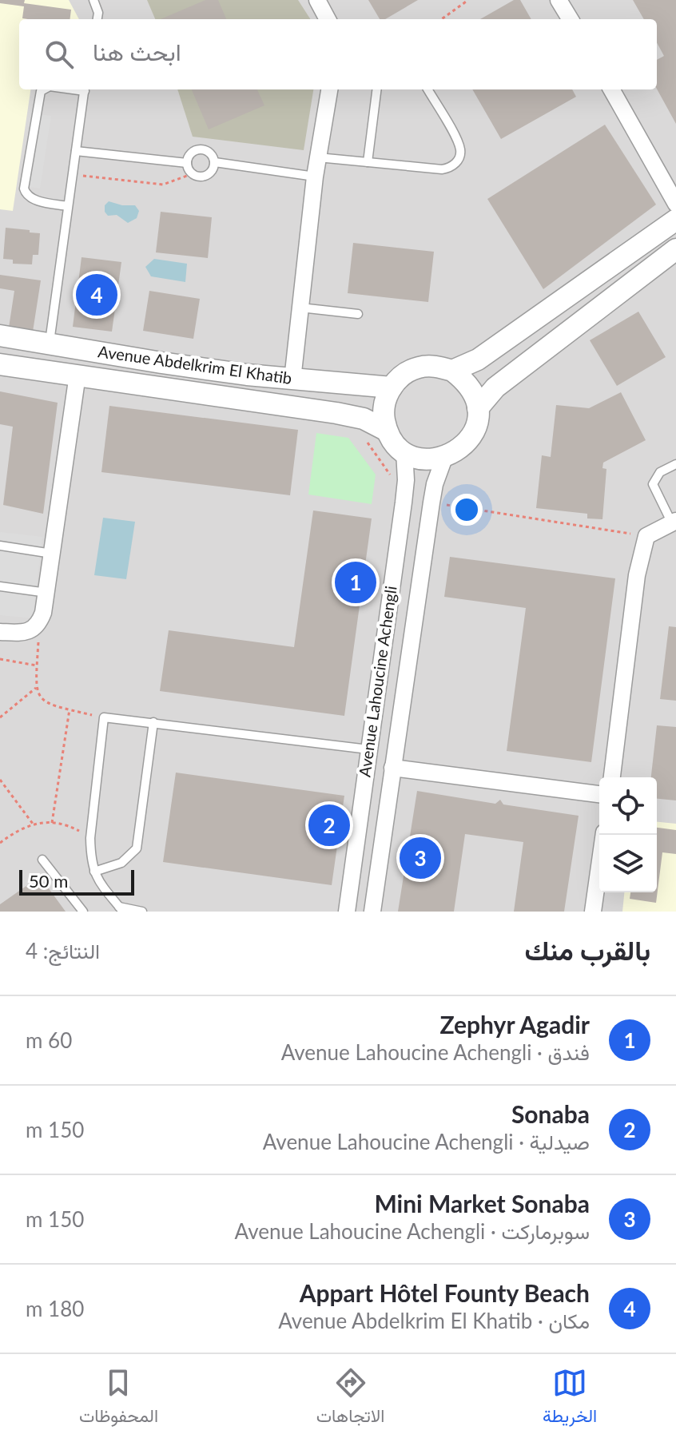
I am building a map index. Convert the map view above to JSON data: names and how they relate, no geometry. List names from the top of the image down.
{
  "streets": {
    "street": ["Avenue Abdelkrim El Khatib", "Avenue Lahoucine Achengli"]
  },
  "crossings": [
    ["Avenue Abdelkrim El Khatib", "Avenue Lahoucine Achengli"]
  ],
  "scale_bar": "50 m",
  "page": {
    "search": "ابحث هنا",
    "pins": [
      "4",
      "1",
      "2",
      "3"
    ],
    "scale": "50 m",
    "heading": ["بالقرب منك", "النتائج: 4"],
    "list": [
      {
        "mark": "1",
        "name": "Zephyr Agadir",
        "note": "فندق · Avenue Lahoucine Achengli",
        "value": "60 m"
      },
      {
        "mark": "2",
        "name": "Sonaba",
        "note": "صيدلية · Avenue Lahoucine Achengli",
        "value": "150 m"
      },
      {
        "mark": "3",
        "name": "Mini Market Sonaba",
        "note": "سوبرماركت · Avenue Lahoucine Achengli",
        "value": "150 m"
      },
      {
        "mark": "4",
        "name": "Appart Hôtel Founty Beach",
        "note": "مكان · Avenue Abdelkrim El Khatib",
        "value": "180 m"
      }
    ],
    "nav": ["الخريطة", "الاتجاهات", "المحفوظات"]
  }
}
